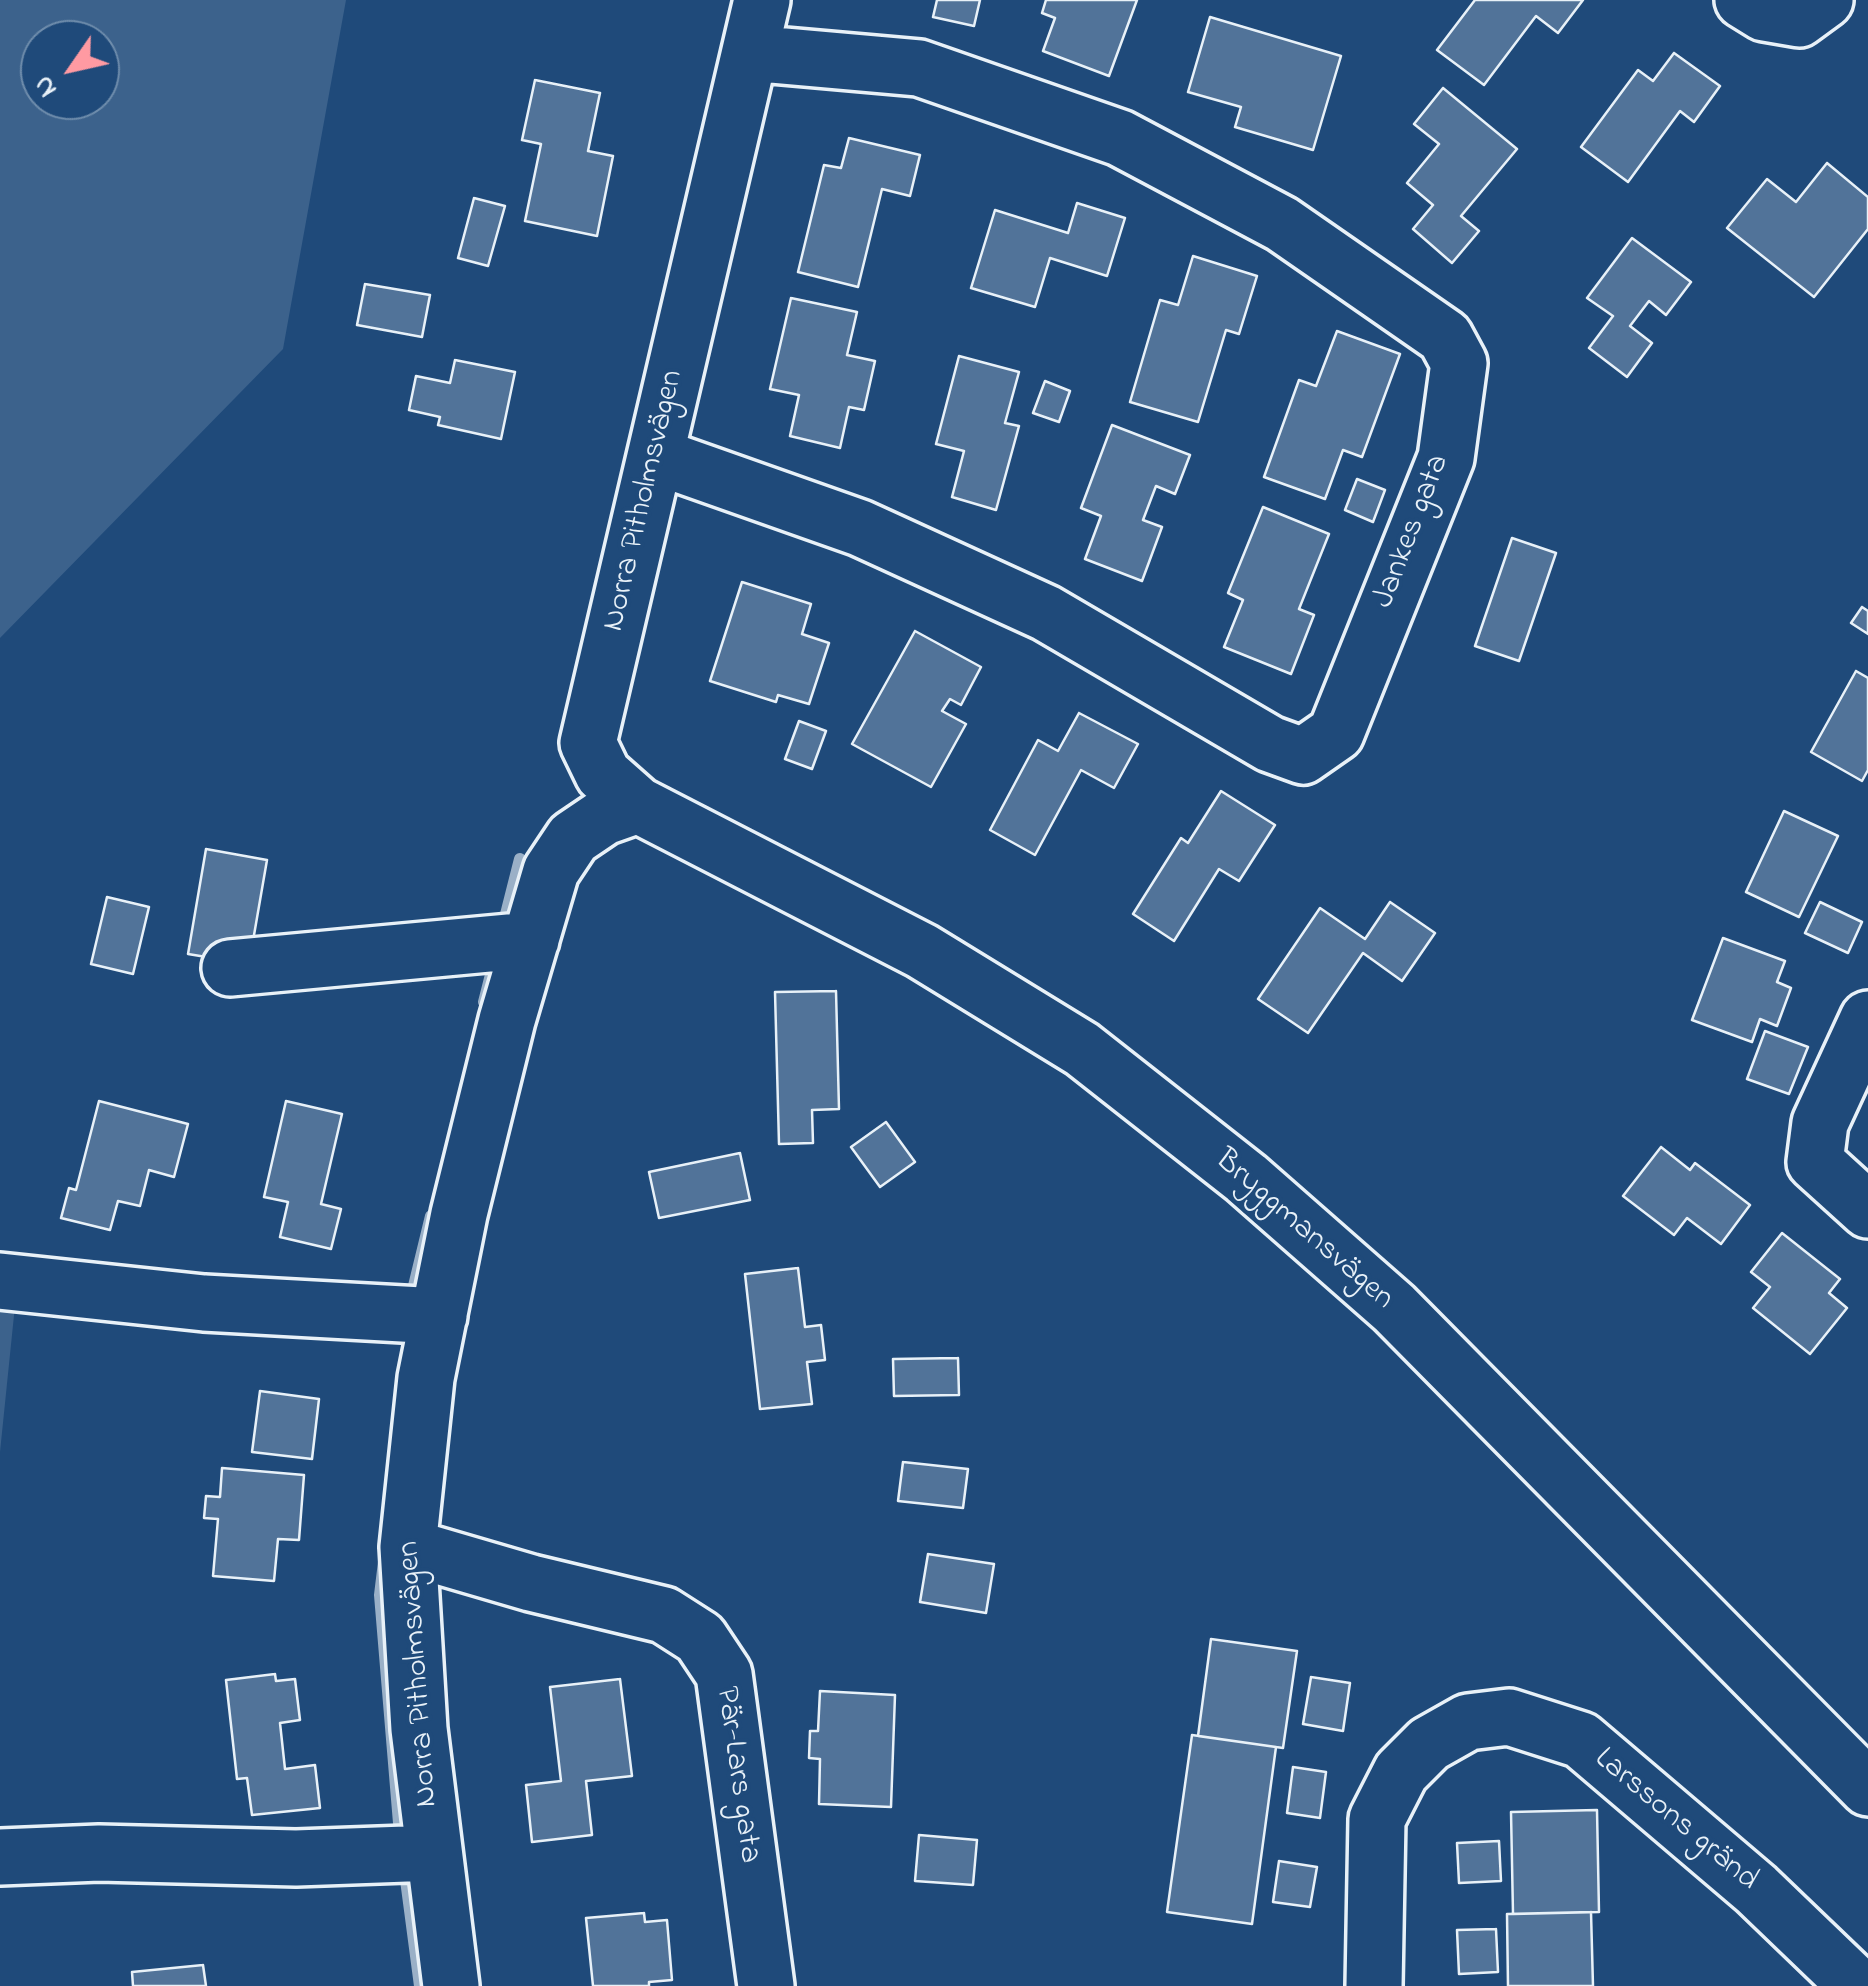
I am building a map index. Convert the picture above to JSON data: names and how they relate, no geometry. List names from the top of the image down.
{
  "streets": {
    "street": [
      "Norra Pitholmsvägen",
      "Jankes gata",
      "Bryggmansvägen",
      "Pär-Lars gata",
      "Larssons gränd"
    ]
  },
  "crossings": [
    ["Norra Pitholmsvägen", "Jankes gata"],
    ["Norra Pitholmsvägen", "Bryggmansvägen"],
    ["Norra Pitholmsvägen", "Pär-Lars gata"]
  ],
  "north": "bottom left"
}
